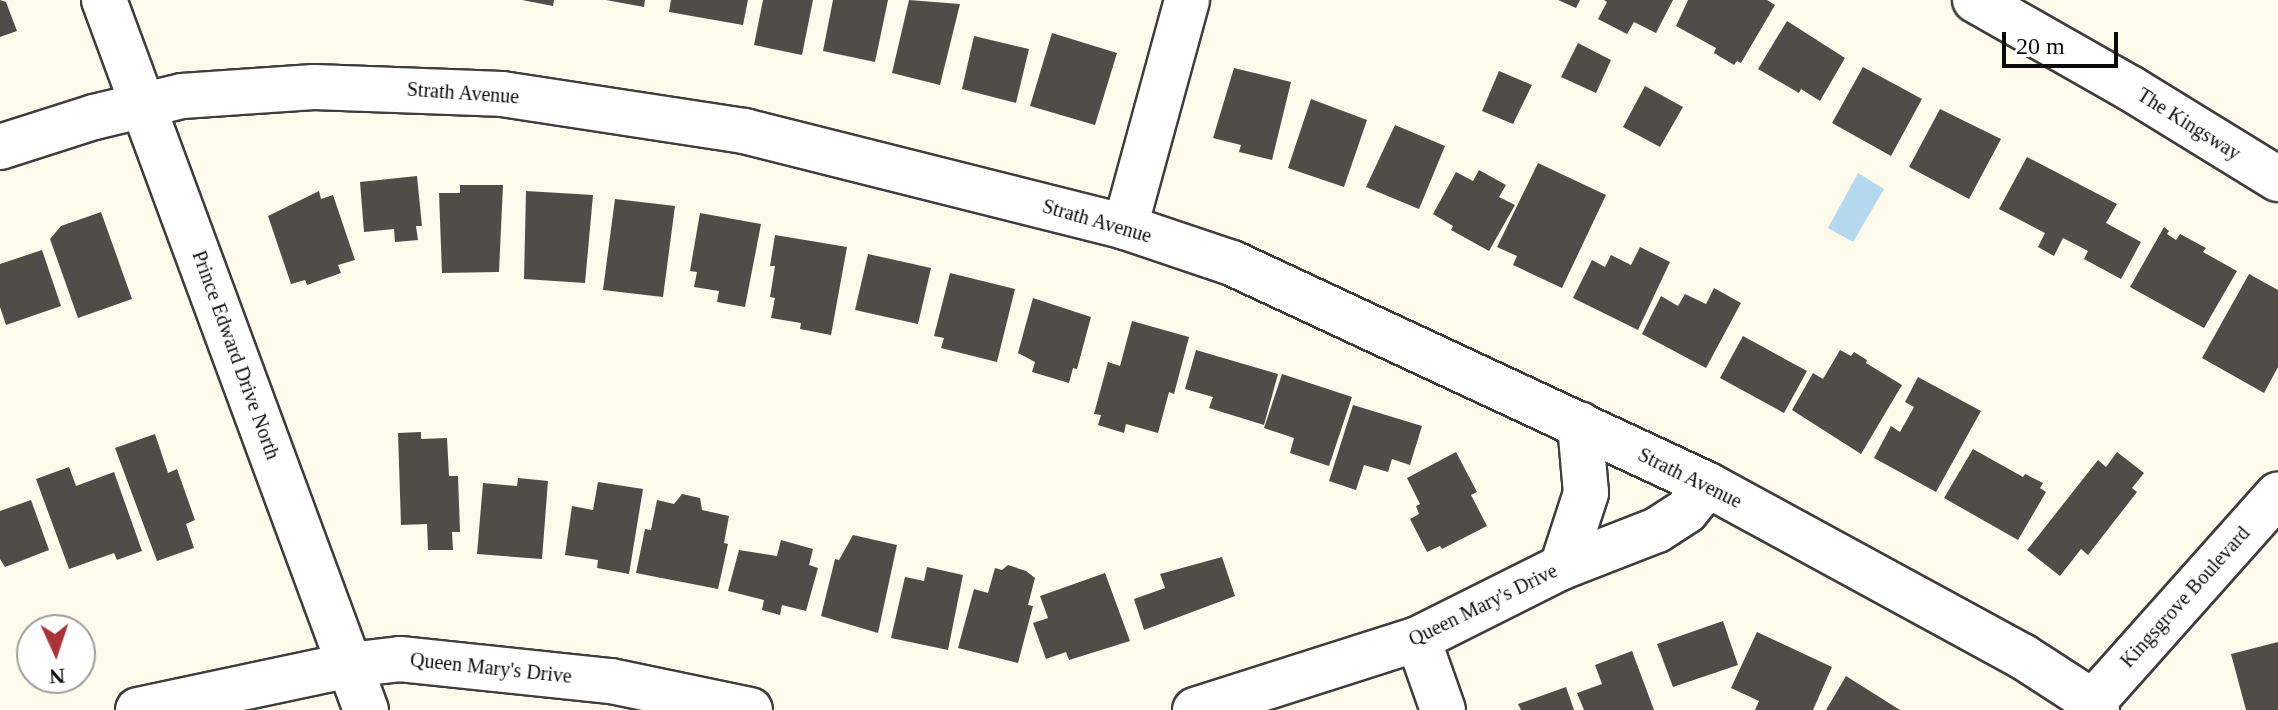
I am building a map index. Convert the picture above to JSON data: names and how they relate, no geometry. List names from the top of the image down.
{
  "streets": {
    "street": [
      "Strath Avenue",
      "The Kingsway",
      "Prince Edward Drive North",
      "Kingsgrove Boulevard",
      "Queen Mary's Drive"
    ]
  },
  "crossings": [
    ["Strath Avenue", "Prince Edward Drive North"],
    ["Strath Avenue", "Kingsgrove Boulevard"],
    ["Strath Avenue", "Queen Mary's Drive"],
    ["Prince Edward Drive North", "Queen Mary's Drive"]
  ],
  "scale_bar": "20 m",
  "north": "bottom"
}
